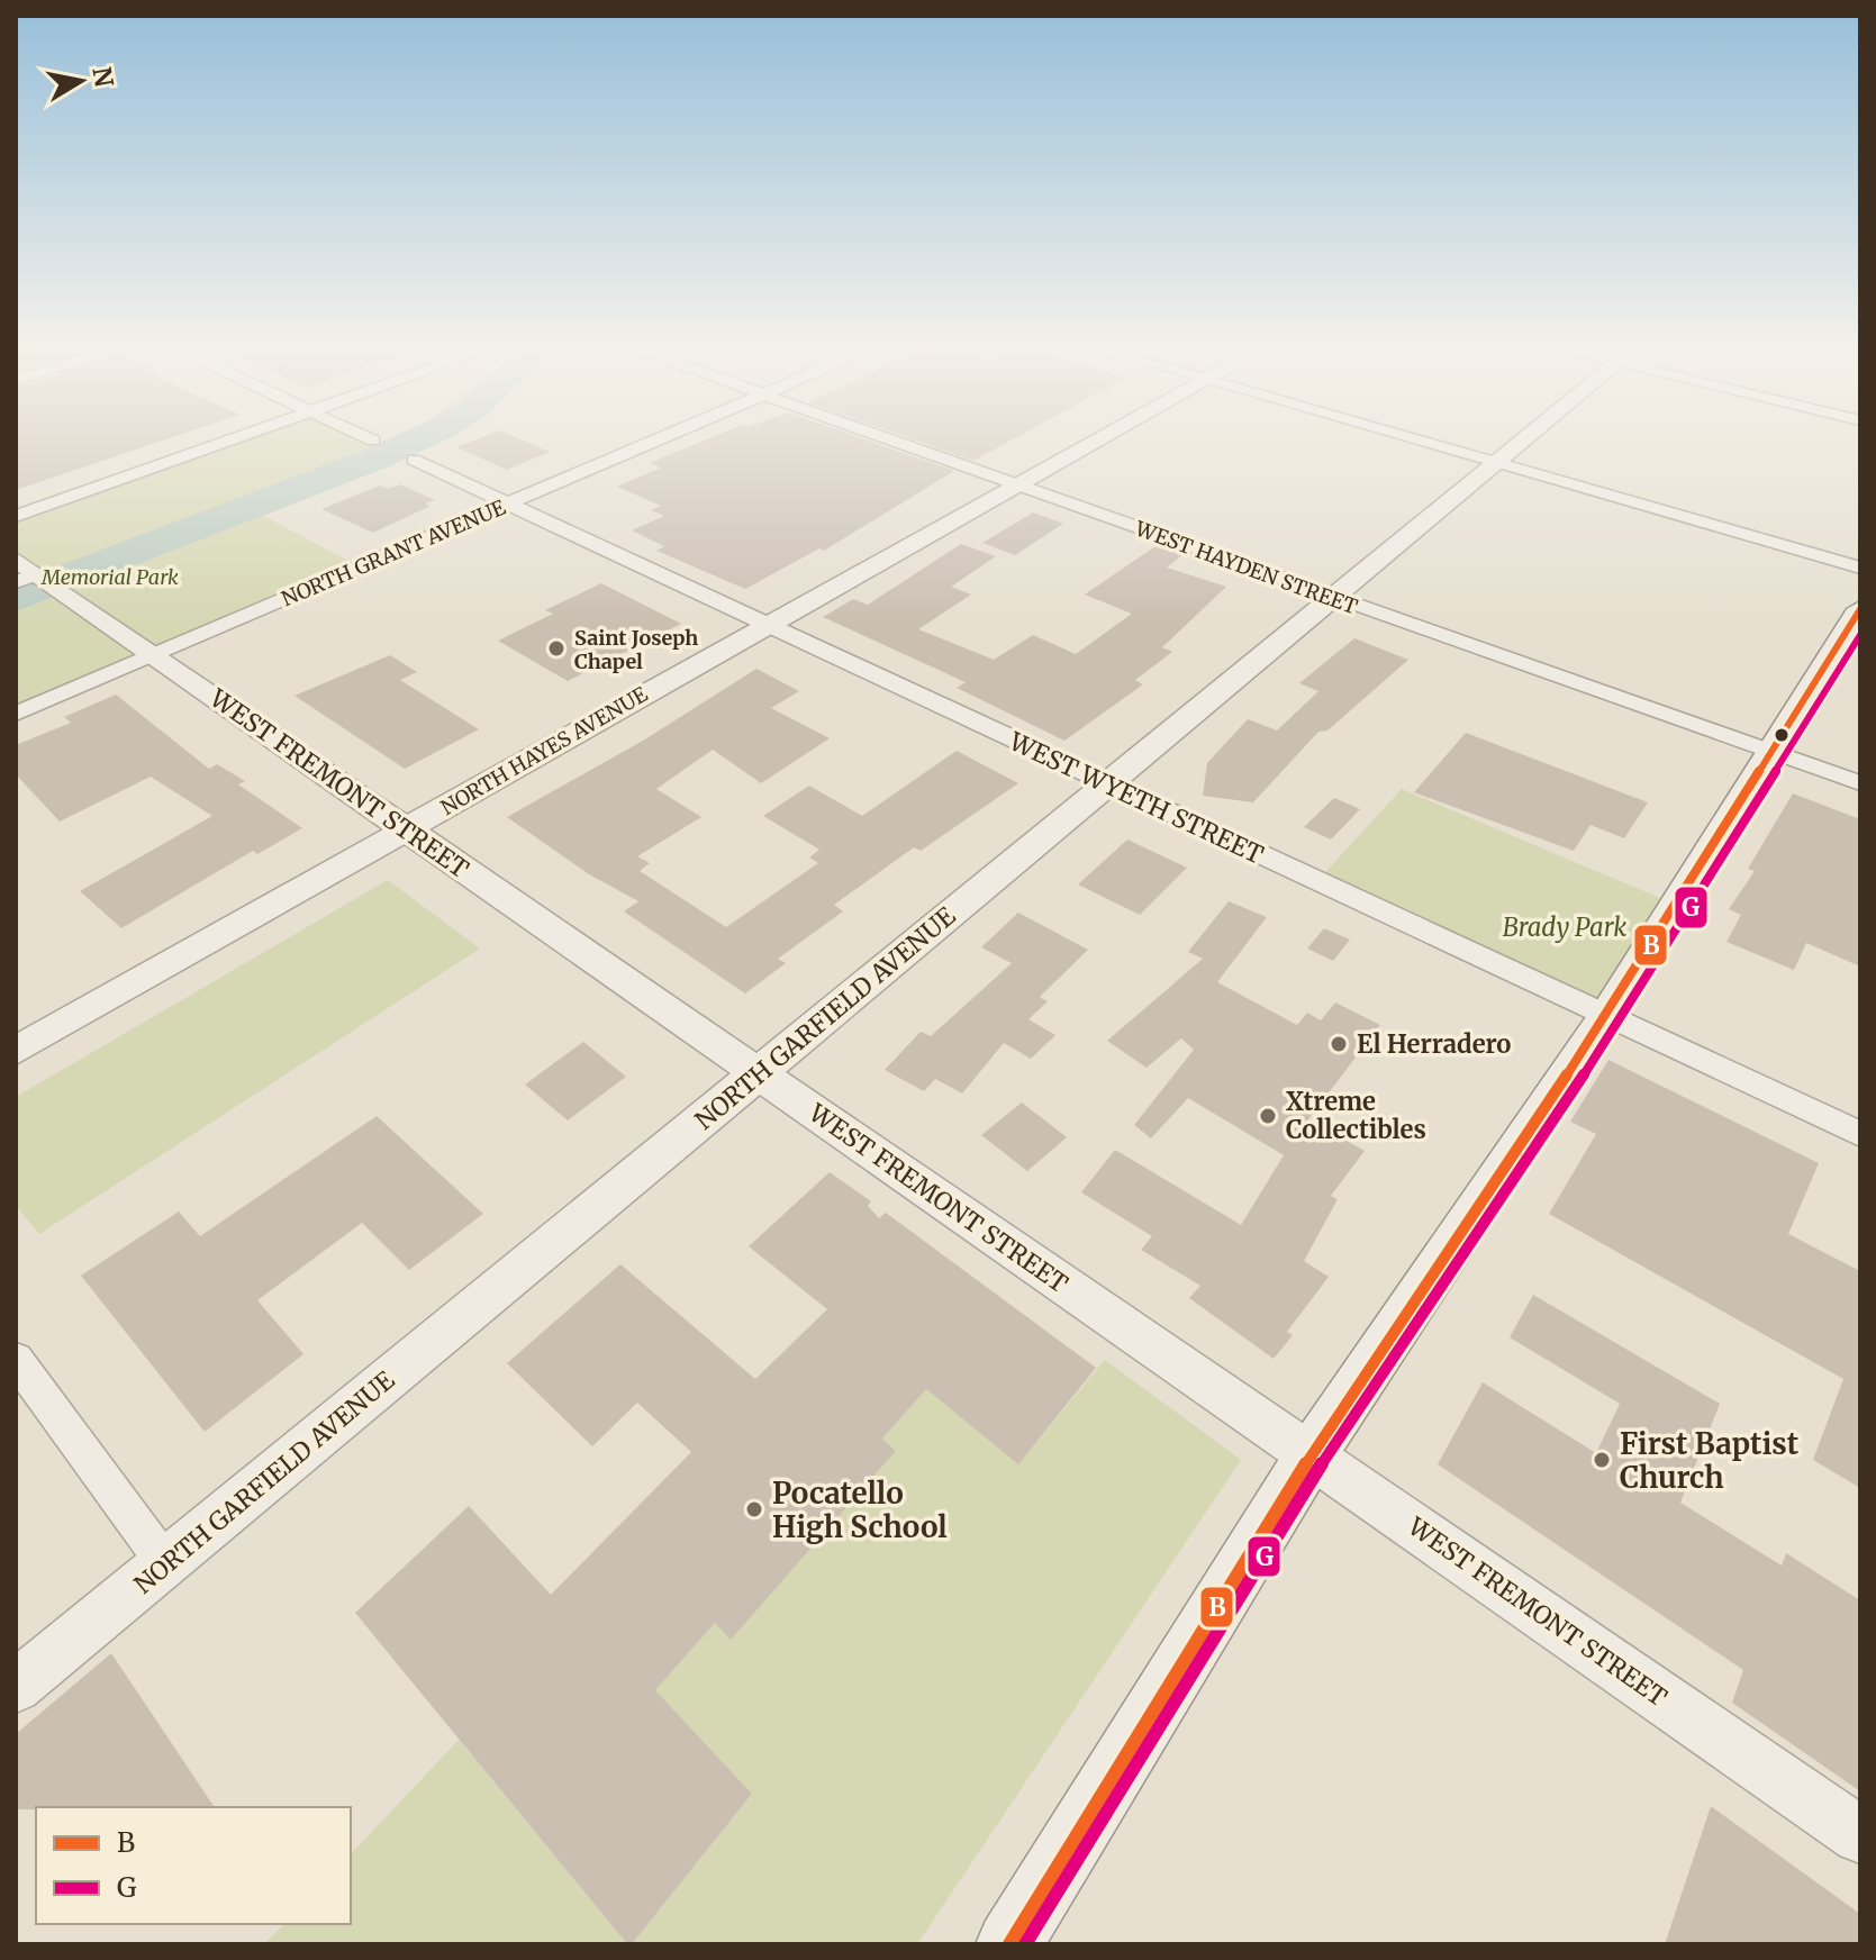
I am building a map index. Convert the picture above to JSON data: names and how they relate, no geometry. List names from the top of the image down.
{
  "streets": {
    "street": [
      "NORTH GRANT AVENUE",
      "WEST HAYDEN STREET",
      "NORTH HAYES AVENUE",
      "WEST FREMONT STREET",
      "WEST WYETH STREET",
      "NORTH GARFIELD AVENUE"
    ]
  },
  "crossings": [
    ["NORTH GRANT AVENUE", "WEST FREMONT STREET"],
    ["NORTH GRANT AVENUE", "WEST WYETH STREET"],
    ["WEST HAYDEN STREET", "NORTH HAYES AVENUE"],
    ["WEST HAYDEN STREET", "NORTH GARFIELD AVENUE"],
    ["NORTH HAYES AVENUE", "WEST FREMONT STREET"],
    ["NORTH HAYES AVENUE", "WEST WYETH STREET"],
    ["WEST FREMONT STREET", "NORTH GARFIELD AVENUE"],
    ["WEST WYETH STREET", "NORTH GARFIELD AVENUE"]
  ],
  "parks": ["Memorial Park", "Brady Park"],
  "places": [
    "Saint Joseph Chapel",
    "El Herradero",
    "Xtreme Collectibles",
    "First Baptist Church",
    "Pocatello High School"
  ],
  "lines": ["transit line B", "transit line G"],
  "legend": ["B", "G"],
  "north": "right"
}
